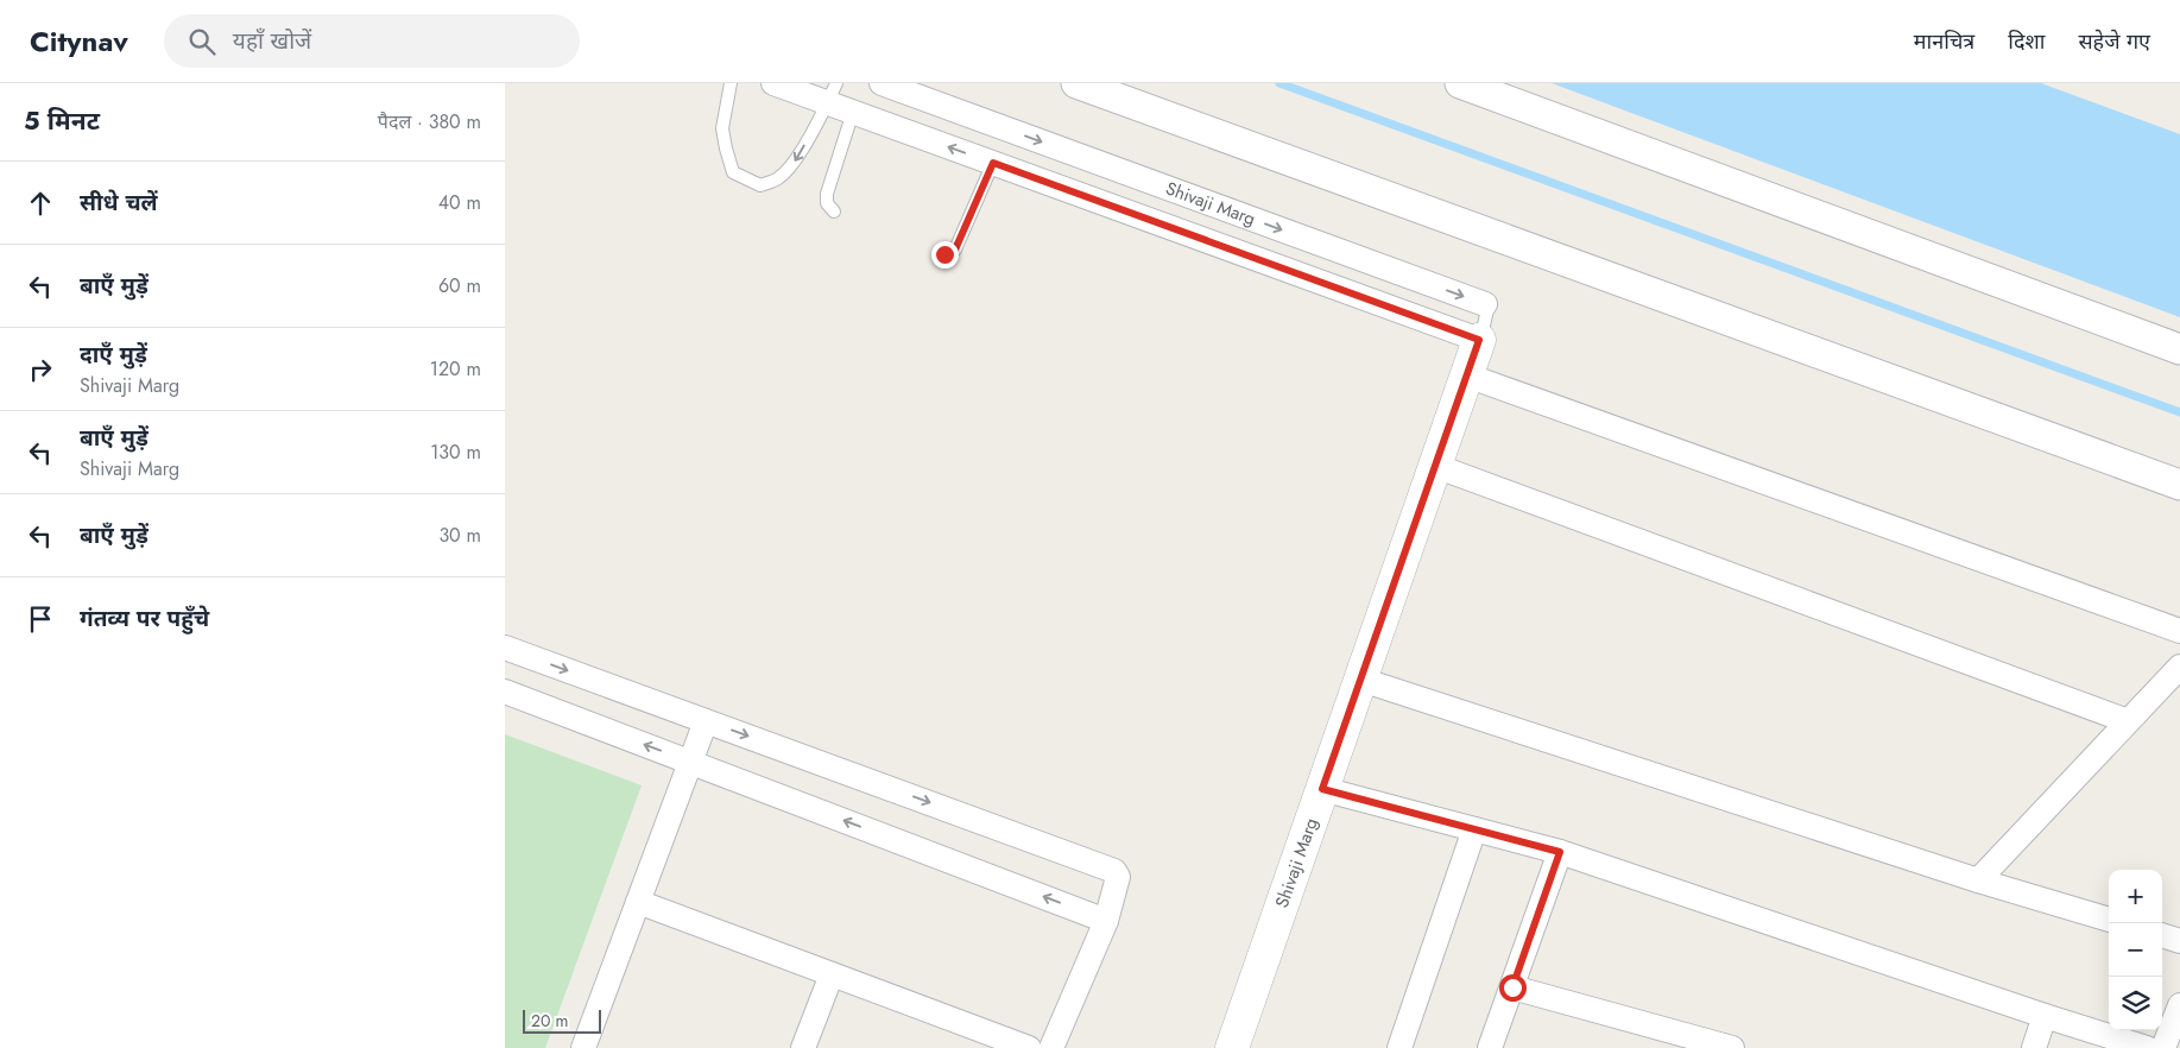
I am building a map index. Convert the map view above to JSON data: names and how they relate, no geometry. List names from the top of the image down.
{
  "streets": {
    "main road": ["Shivaji Marg"]
  },
  "scale_bar": "20 m",
  "page": {
    "header": "Citynav",
    "search": "यहाँ खोजें",
    "nav": ["मानचित्र", "दिशा", "सहेजे गए"],
    "heading": ["5 मिनट", "पैदल · 380 m"],
    "list": [
      ["सीधे चलें", "40 m"],
      ["बाएँ मुड़ें", "60 m"],
      ["दाएँ मुड़ें", "Shivaji Marg", "120 m"],
      ["बाएँ मुड़ें", "Shivaji Marg", "130 m"],
      ["बाएँ मुड़ें", "30 m"],
      "गंतव्य पर पहुँचे"
    ],
    "map_buttons": ["+", "−"],
    "scale": "20 m"
  }
}
